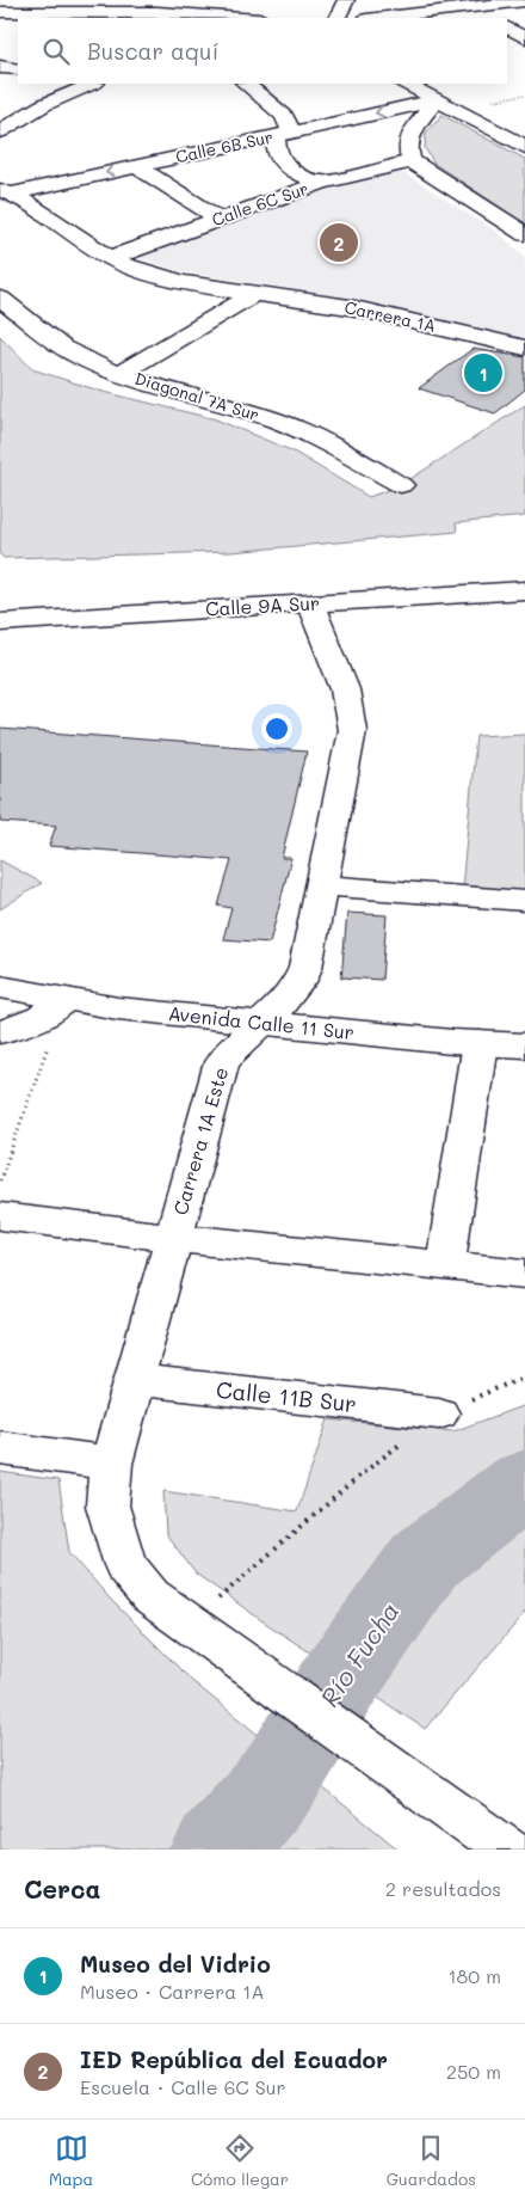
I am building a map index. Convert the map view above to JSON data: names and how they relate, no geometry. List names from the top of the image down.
{
  "streets": {
    "street": [
      "Calle 6B Sur",
      "Calle 6C Sur",
      "Carrera 1A",
      "Diagonal 7A Sur",
      "Calle 9A Sur",
      "Avenida Calle 11 Sur",
      "Carrera 1A Este",
      "Calle 11B Sur"
    ]
  },
  "crossings": [
    ["Calle 6B Sur", "Carrera 1A"],
    ["Calle 6C Sur", "Carrera 1A"],
    ["Calle 9A Sur", "Carrera 1A Este"],
    ["Avenida Calle 11 Sur", "Carrera 1A Este"],
    ["Carrera 1A Este", "Calle 11B Sur"]
  ],
  "water": ["Río Fucha"],
  "page": {
    "search": "Buscar aquí",
    "pins": ["2", "1"],
    "heading": ["Cerca", "2 resultados"],
    "list": [
      {
        "mark": "1",
        "name": "Museo del Vidrio",
        "note": "Museo · Carrera 1A",
        "value": "180 m"
      },
      {
        "mark": "2",
        "name": "IED República del Ecuador",
        "note": "Escuela · Calle 6C Sur",
        "value": "250 m"
      }
    ],
    "nav": ["Mapa", "Cómo llegar", "Guardados"]
  }
}
